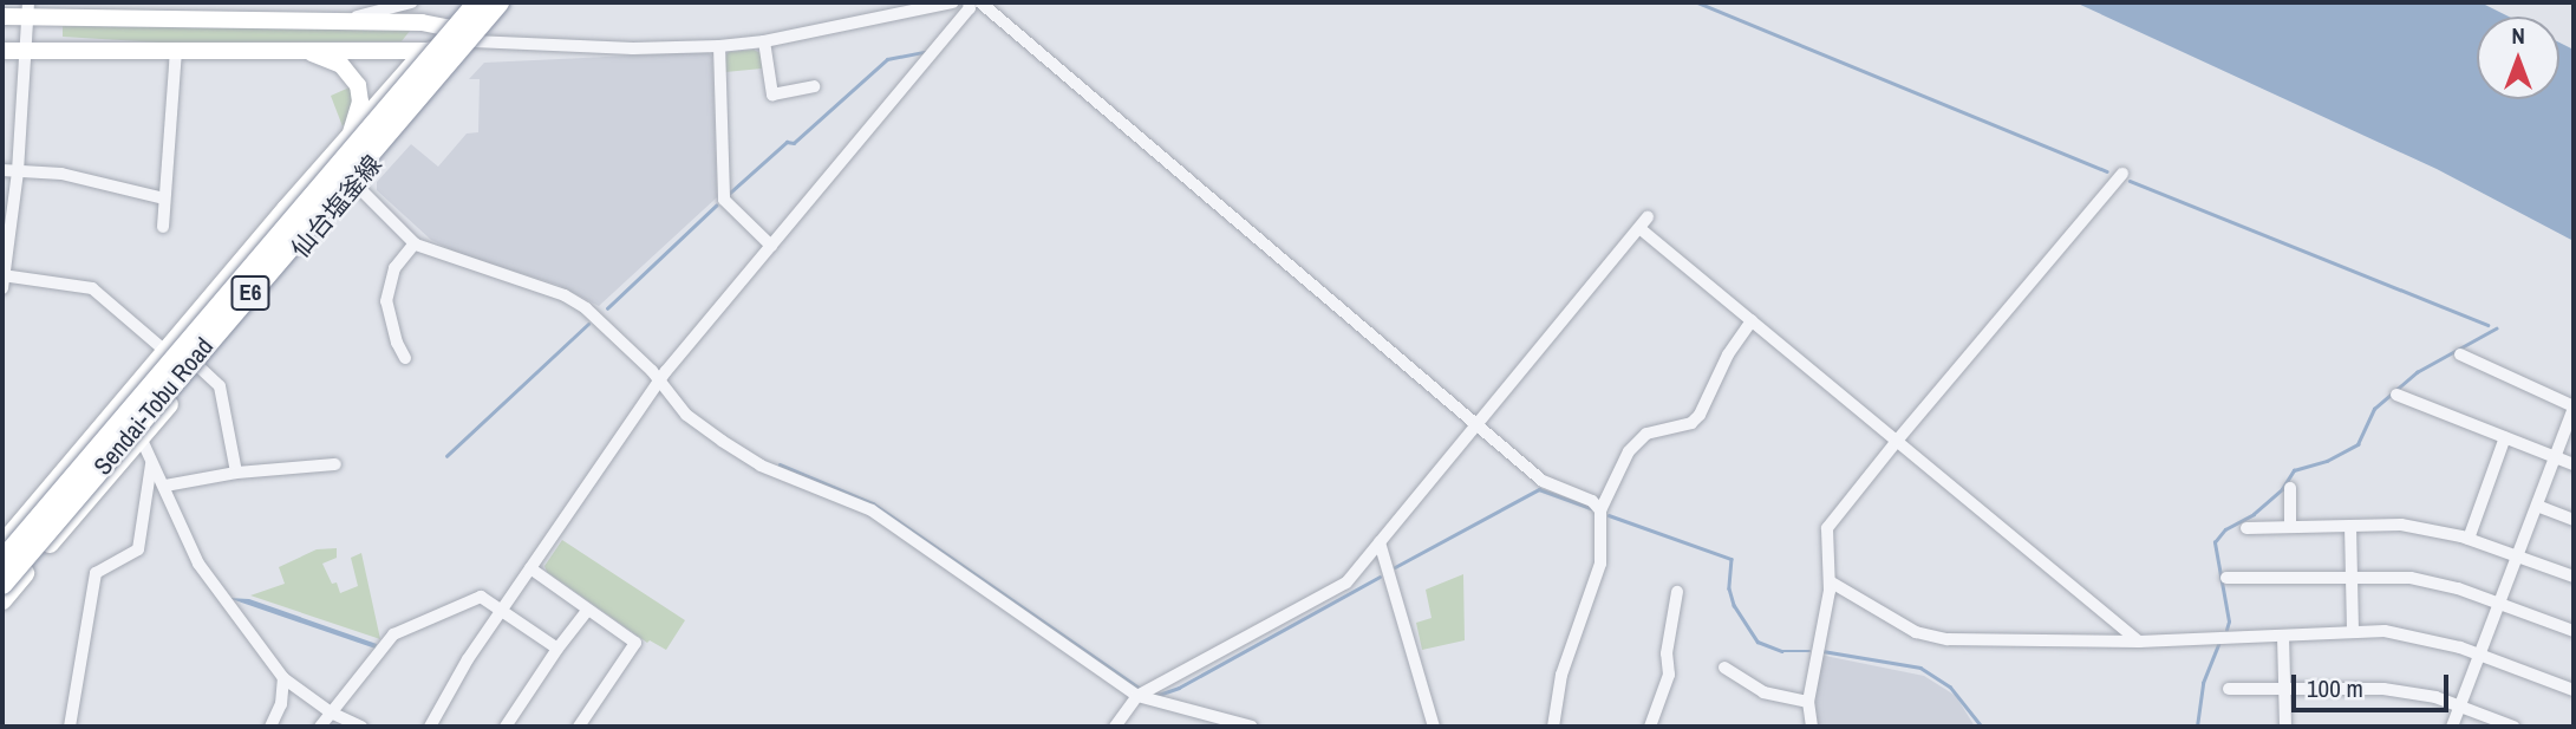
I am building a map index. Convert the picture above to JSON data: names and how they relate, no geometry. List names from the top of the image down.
{
  "streets": {
    "highway": ["E6", "Sendai-Tobu Road"],
    "main road": ["仙台塩釜線"]
  },
  "scale_bar": "100 m",
  "north": "top"
}
